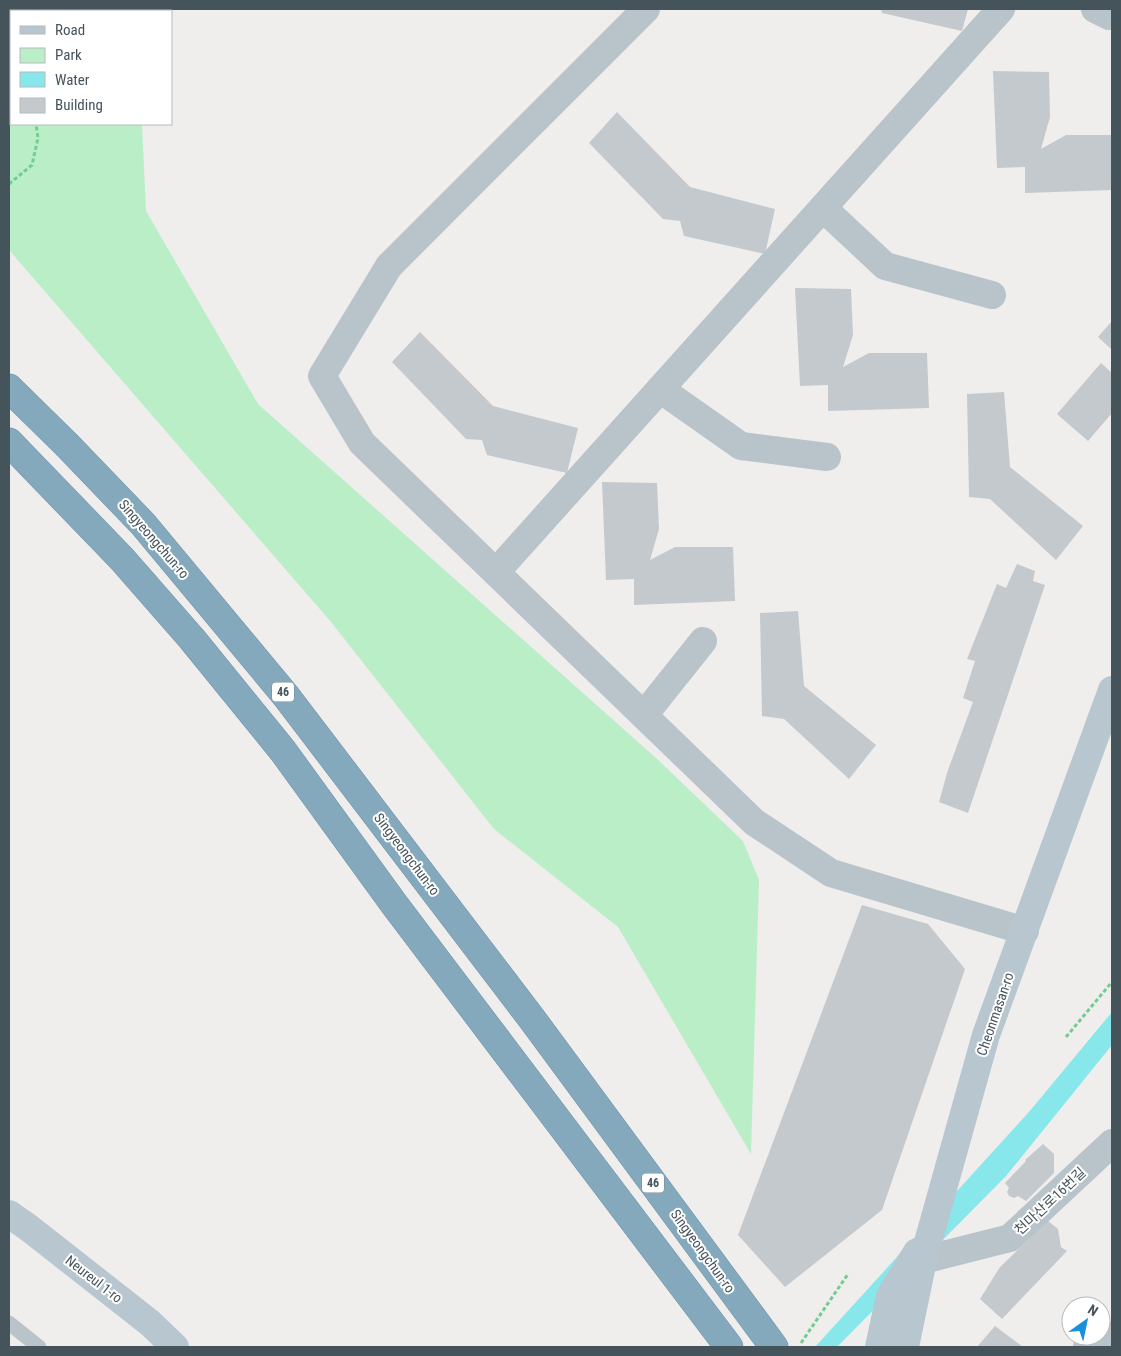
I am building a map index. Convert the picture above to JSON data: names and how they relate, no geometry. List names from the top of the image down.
{
  "streets": {
    "highway": ["Singyeongchun-ro", "46"],
    "street": ["Cheonmasan-ro", "천마산로16번길", "Neureul 1-ro"]
  },
  "crossings": [
    ["Cheonmasan-ro", "천마산로16번길"]
  ],
  "legend": [
    "Road",
    "Park",
    "Water",
    "Building"
  ],
  "north": "top right"
}
